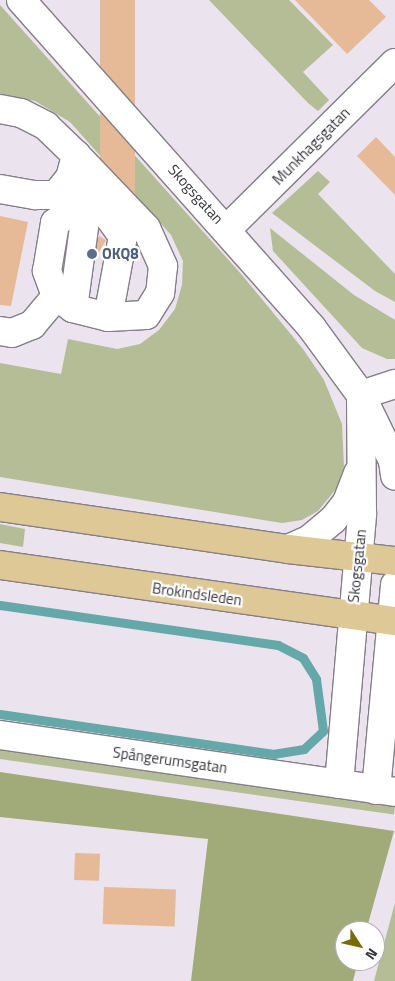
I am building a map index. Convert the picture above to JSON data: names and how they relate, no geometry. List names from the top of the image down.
{
  "streets": {
    "main road": ["Brokindsleden"],
    "street": ["Munkhagsgatan", "Skogsgatan", "Spångerumsgatan"]
  },
  "crossings": [
    ["Munkhagsgatan", "Skogsgatan"],
    ["Skogsgatan", "Brokindsleden"],
    ["Brokindsleden", "Spångerumsgatan"]
  ],
  "places": ["OKQ8"],
  "north": "bottom right"
}
